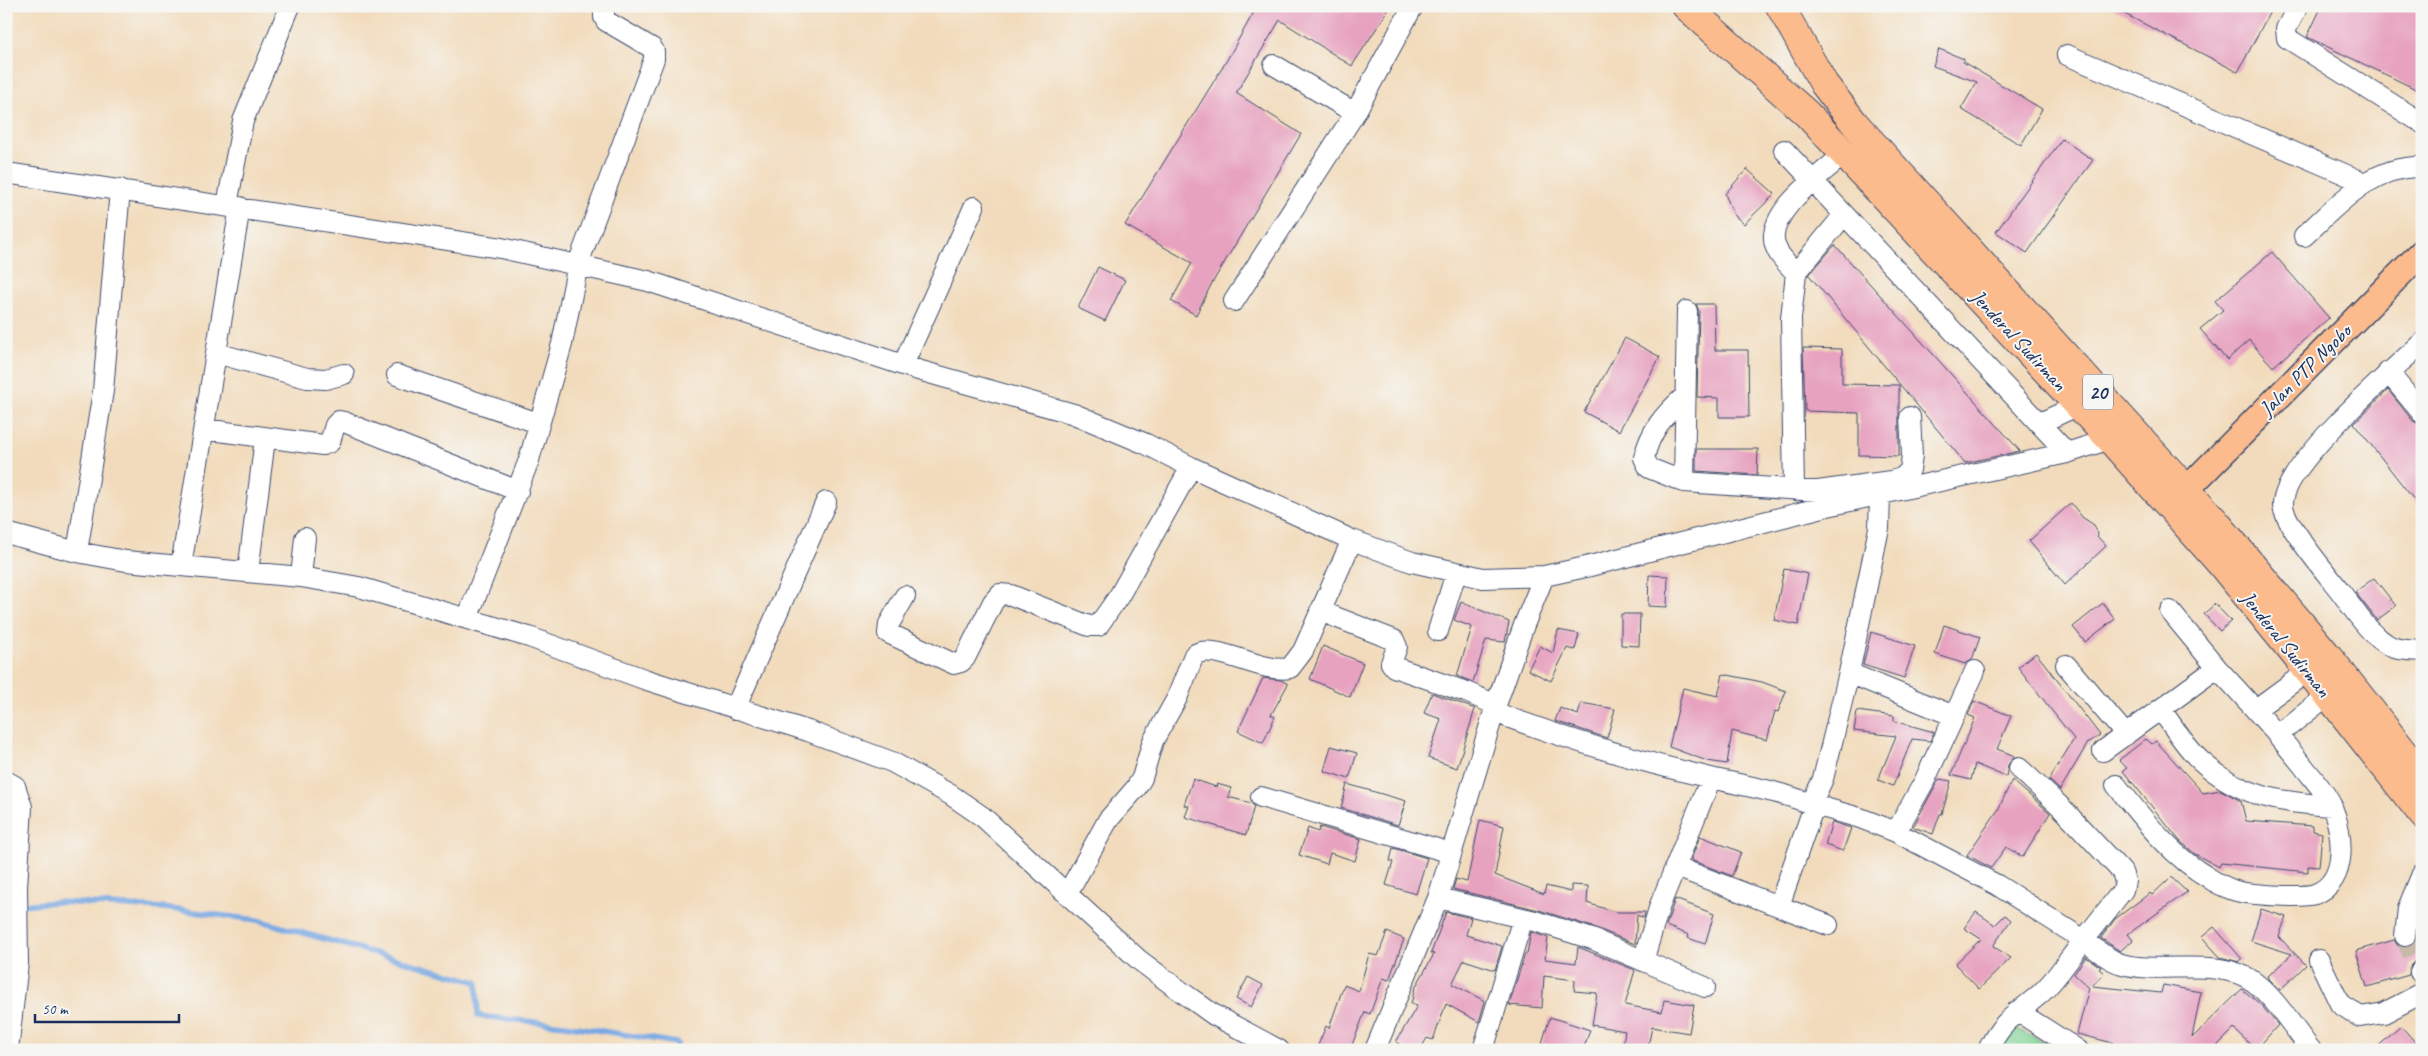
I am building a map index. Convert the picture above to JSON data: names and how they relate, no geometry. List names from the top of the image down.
{
  "streets": {
    "highway": ["Jenderal Sudirman", "20"],
    "main road": ["Jalan PTP Ngobo"]
  },
  "crossings": [
    ["Jenderal Sudirman", "Jalan PTP Ngobo"]
  ],
  "scale_bar": "50 m"
}
